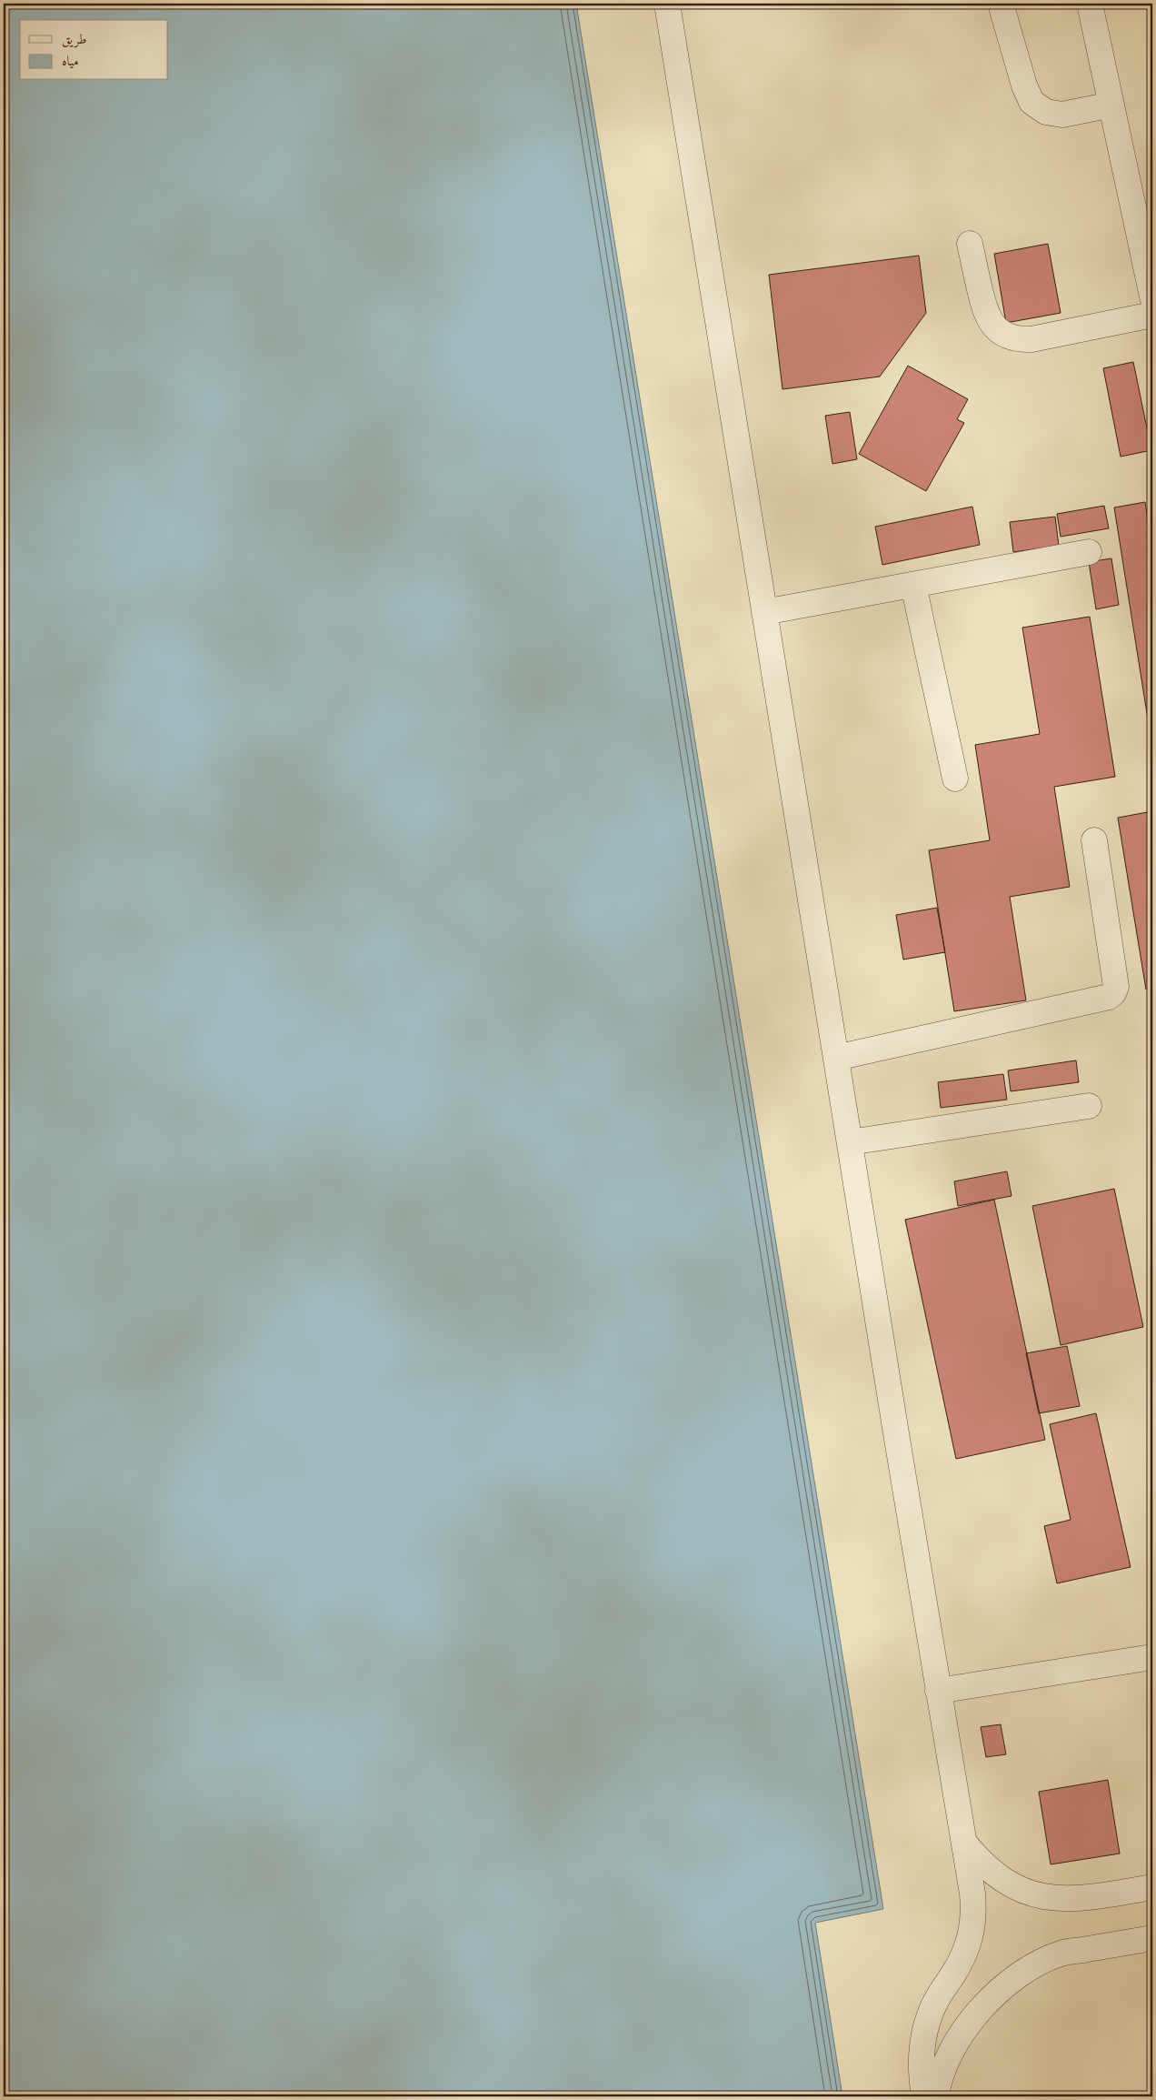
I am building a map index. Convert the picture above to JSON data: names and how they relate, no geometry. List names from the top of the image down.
{
  "legend": ["طريق", "مياه"]
}
